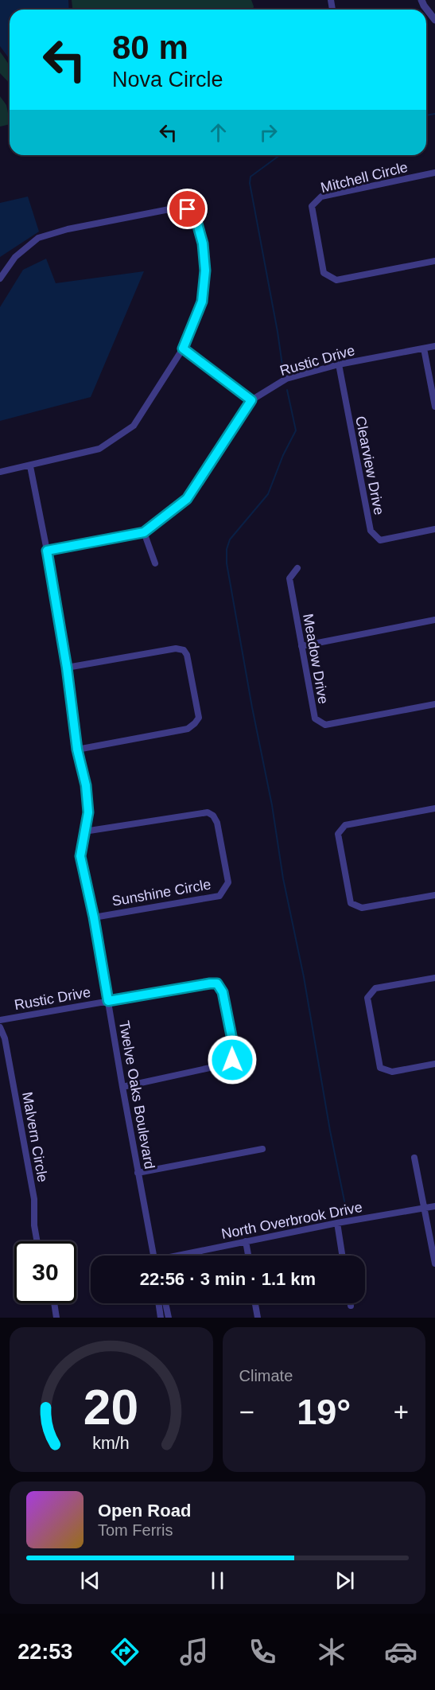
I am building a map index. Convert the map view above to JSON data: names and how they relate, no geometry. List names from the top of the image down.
{
  "streets": {
    "street": [
      "Mitchell Circle",
      "Rustic Drive",
      "Clearview Drive",
      "Meadow Drive",
      "Sunshine Circle",
      "Twelve Oaks Boulevard",
      "Malvern Circle",
      "North Overbrook Drive"
    ]
  },
  "crossings": [
    ["Rustic Drive", "Clearview Drive"],
    ["Rustic Drive", "Twelve Oaks Boulevard"],
    ["Sunshine Circle", "Twelve Oaks Boulevard"]
  ],
  "page": {
    "turn": ["80 m", "Nova Circle"],
    "limit": "30",
    "trip": "22:56 · 3 min · 1.1 km",
    "tile": "Climate",
    "heat": ["−", "19°", "+"],
    "song": ["Open Road", "Tom Ferris"],
    "tabs": "22:53",
    "gauge": ["20", "km/h"]
  }
}
